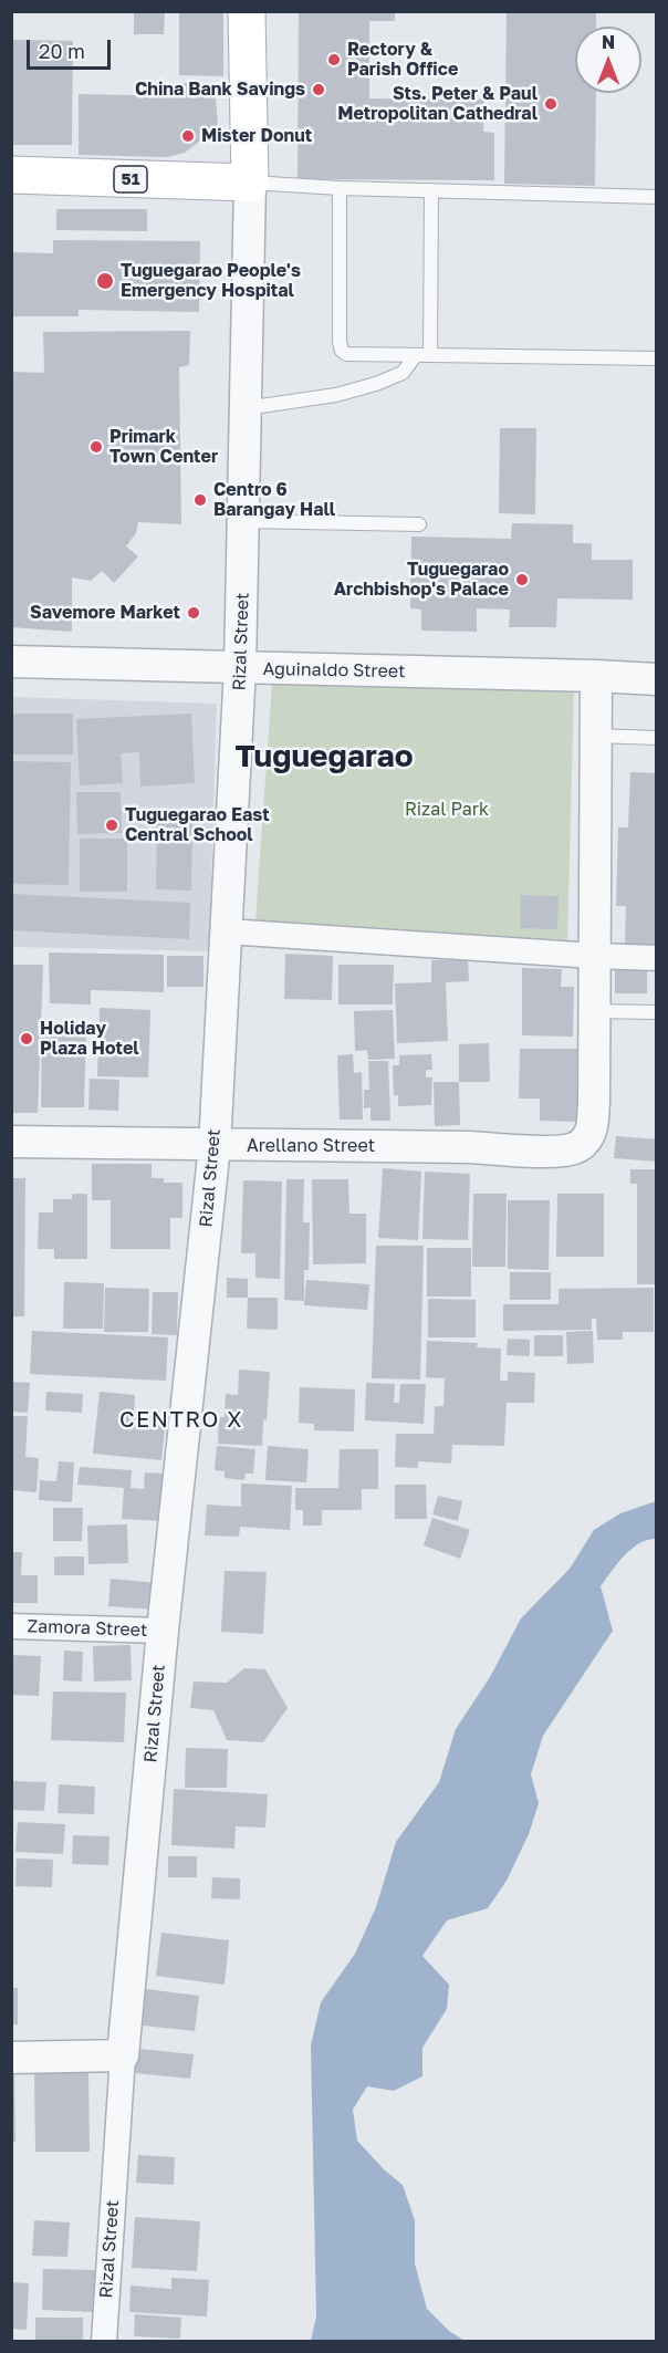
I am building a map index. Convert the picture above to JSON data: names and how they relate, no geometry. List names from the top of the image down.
{
  "streets": {
    "main road": ["51", "Rizal Street"],
    "street": ["Aguinaldo Street", "Arellano Street", "Zamora Street"]
  },
  "crossings": [
    ["51", "Rizal Street"],
    ["Rizal Street", "Aguinaldo Street"],
    ["Rizal Street", "Arellano Street"],
    ["Rizal Street", "Zamora Street"]
  ],
  "districts": ["Tuguegarao", "CENTRO X"],
  "parks": ["Rizal Park"],
  "places": [
    "Rectory & Parish Office",
    "China Bank Savings",
    "Sts. Peter & Paul Metropolitan Cathedral",
    "Mister Donut",
    "Tuguegarao People's Emergency Hospital",
    "Primark Town Center",
    "Centro 6 Barangay Hall",
    "Tuguegarao Archbishop's Palace",
    "Savemore Market",
    "Tuguegarao East Central School",
    "Holiday Plaza Hotel"
  ],
  "scale_bar": "20 m",
  "north": "top"
}
